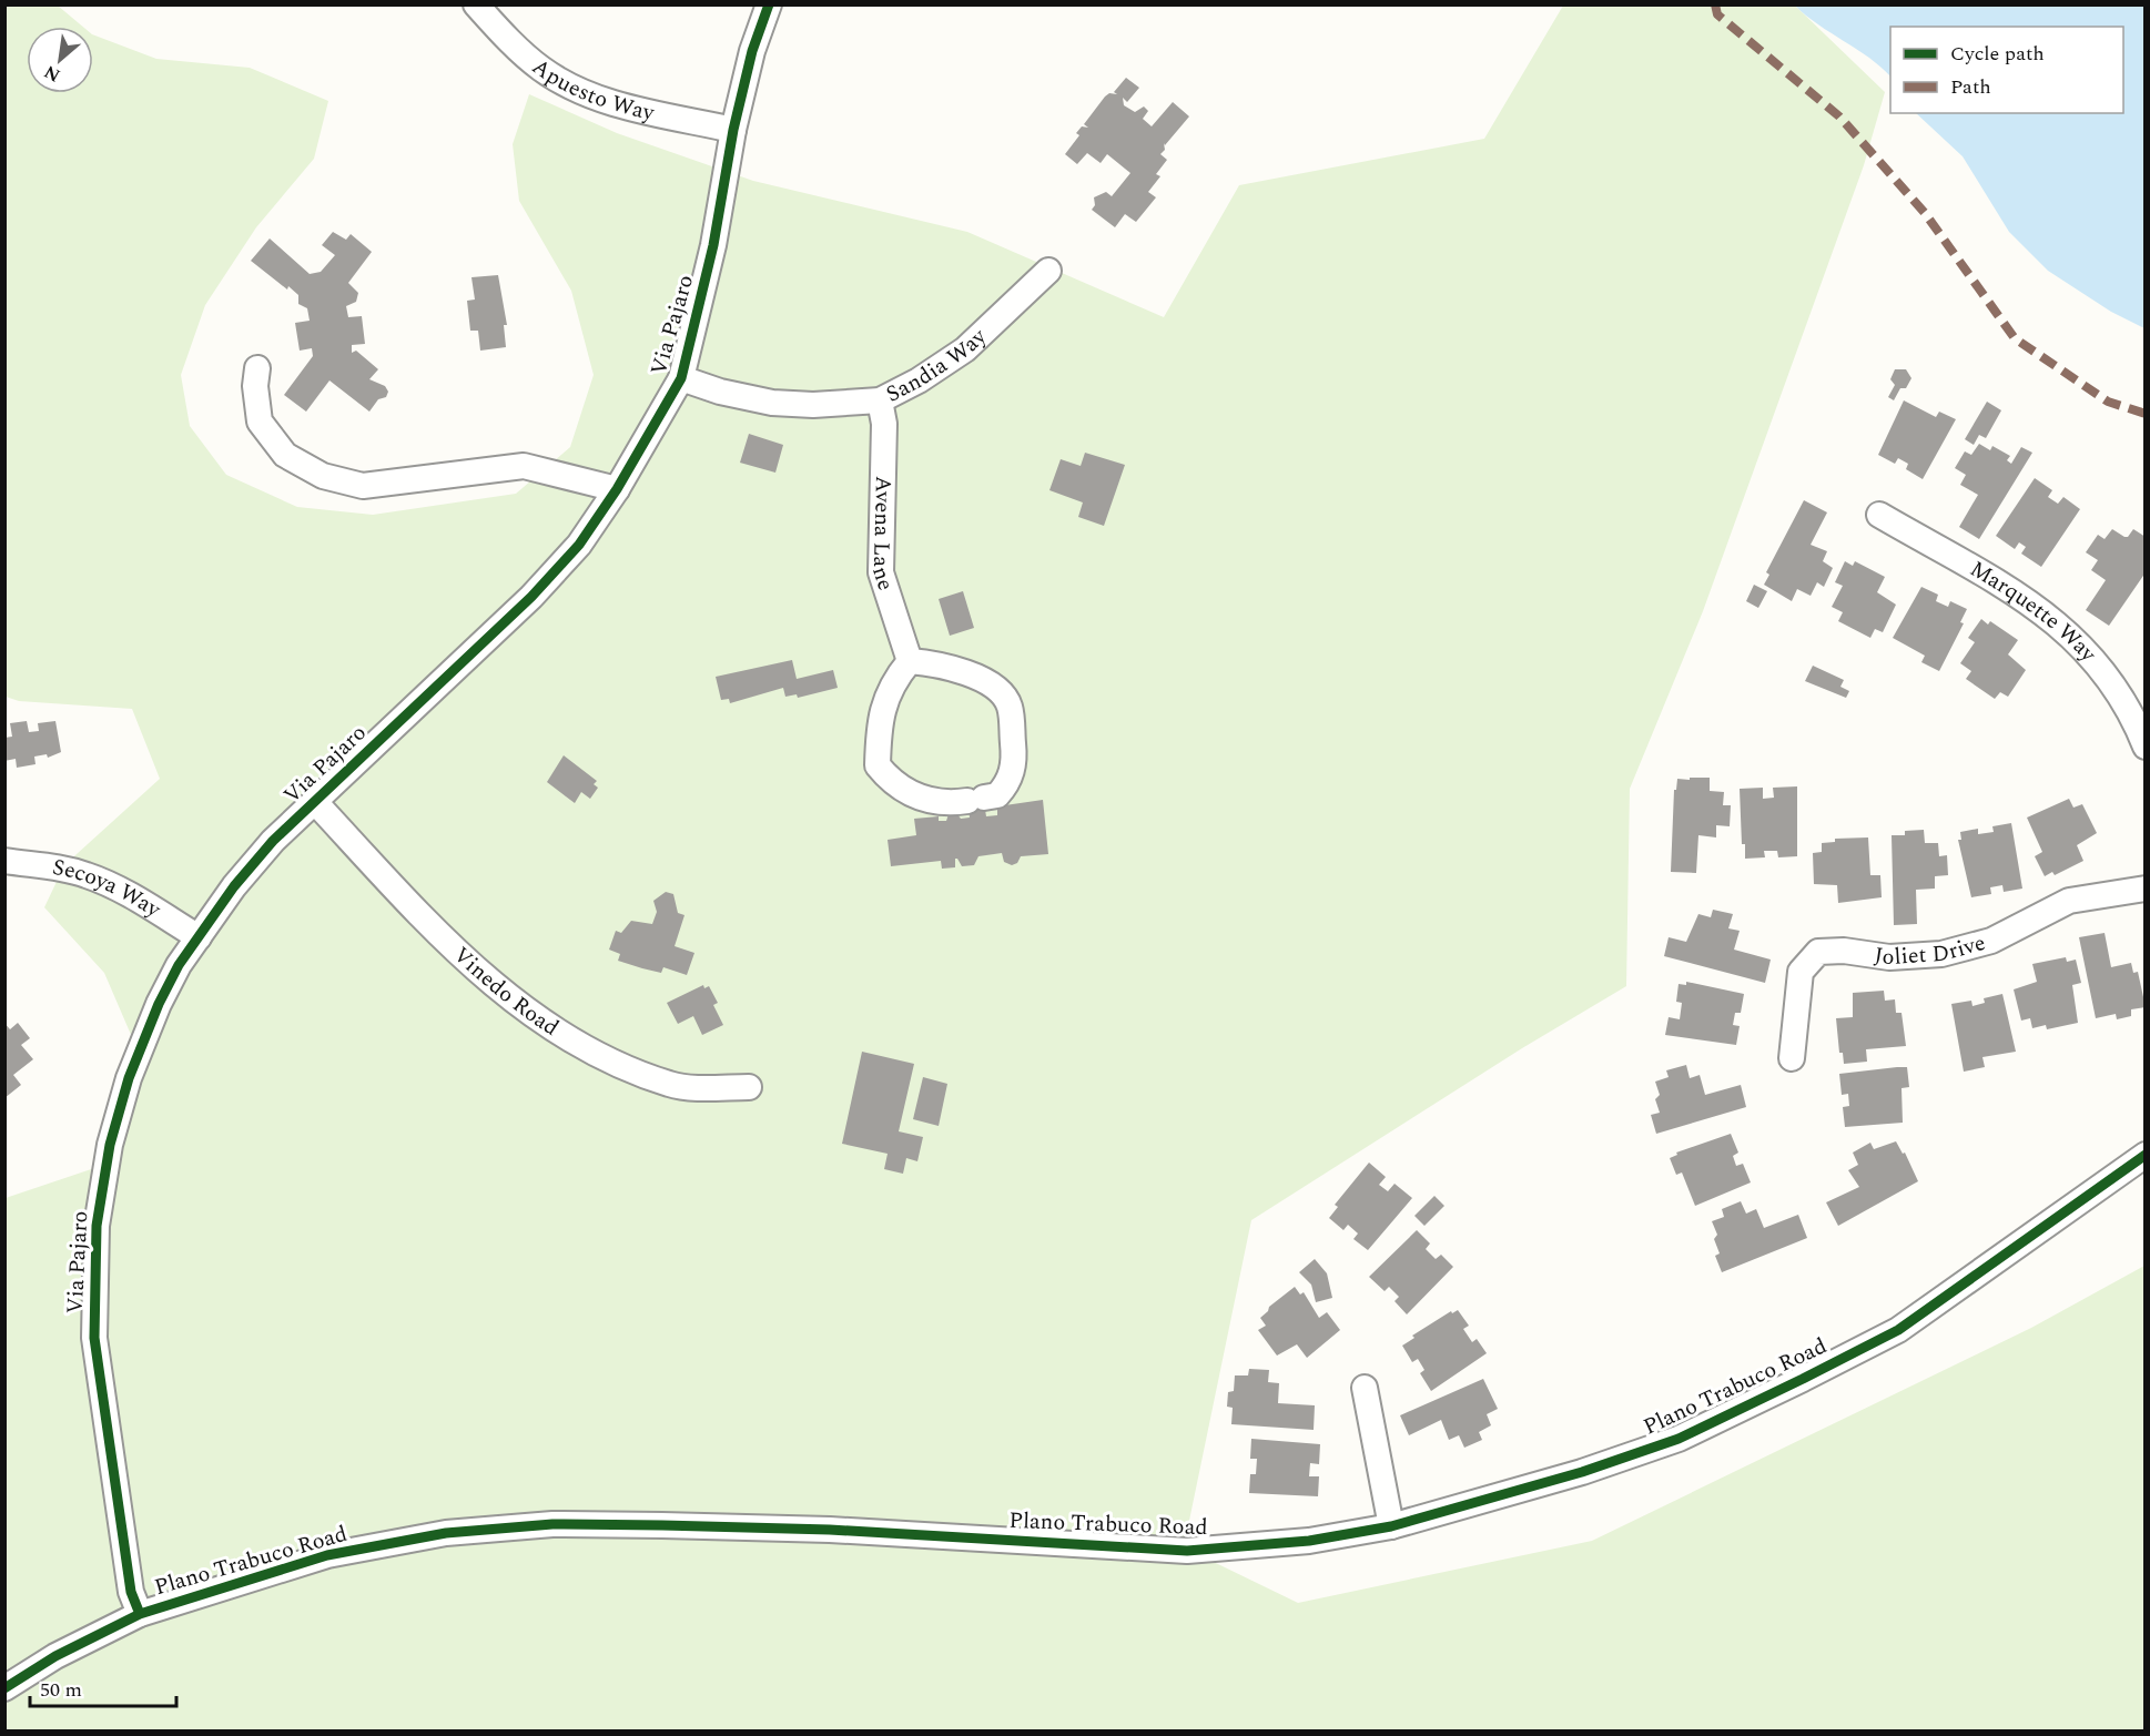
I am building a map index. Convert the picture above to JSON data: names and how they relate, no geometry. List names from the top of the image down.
{
  "streets": {
    "street": [
      "Apuesto Way",
      "Via Pajaro",
      "Sandia Way",
      "Avena Lane",
      "Marquette Way",
      "Secoya Way",
      "Joliet Drive",
      "Vinedo Road",
      "Plano Trabuco Road"
    ]
  },
  "crossings": [
    ["Apuesto Way", "Via Pajaro"],
    ["Via Pajaro", "Sandia Way"],
    ["Via Pajaro", "Secoya Way"],
    ["Via Pajaro", "Vinedo Road"],
    ["Via Pajaro", "Plano Trabuco Road"],
    ["Sandia Way", "Avena Lane"]
  ],
  "legend": ["Cycle path", "Path"],
  "scale_bar": "50 m",
  "north": "bottom left"
}
